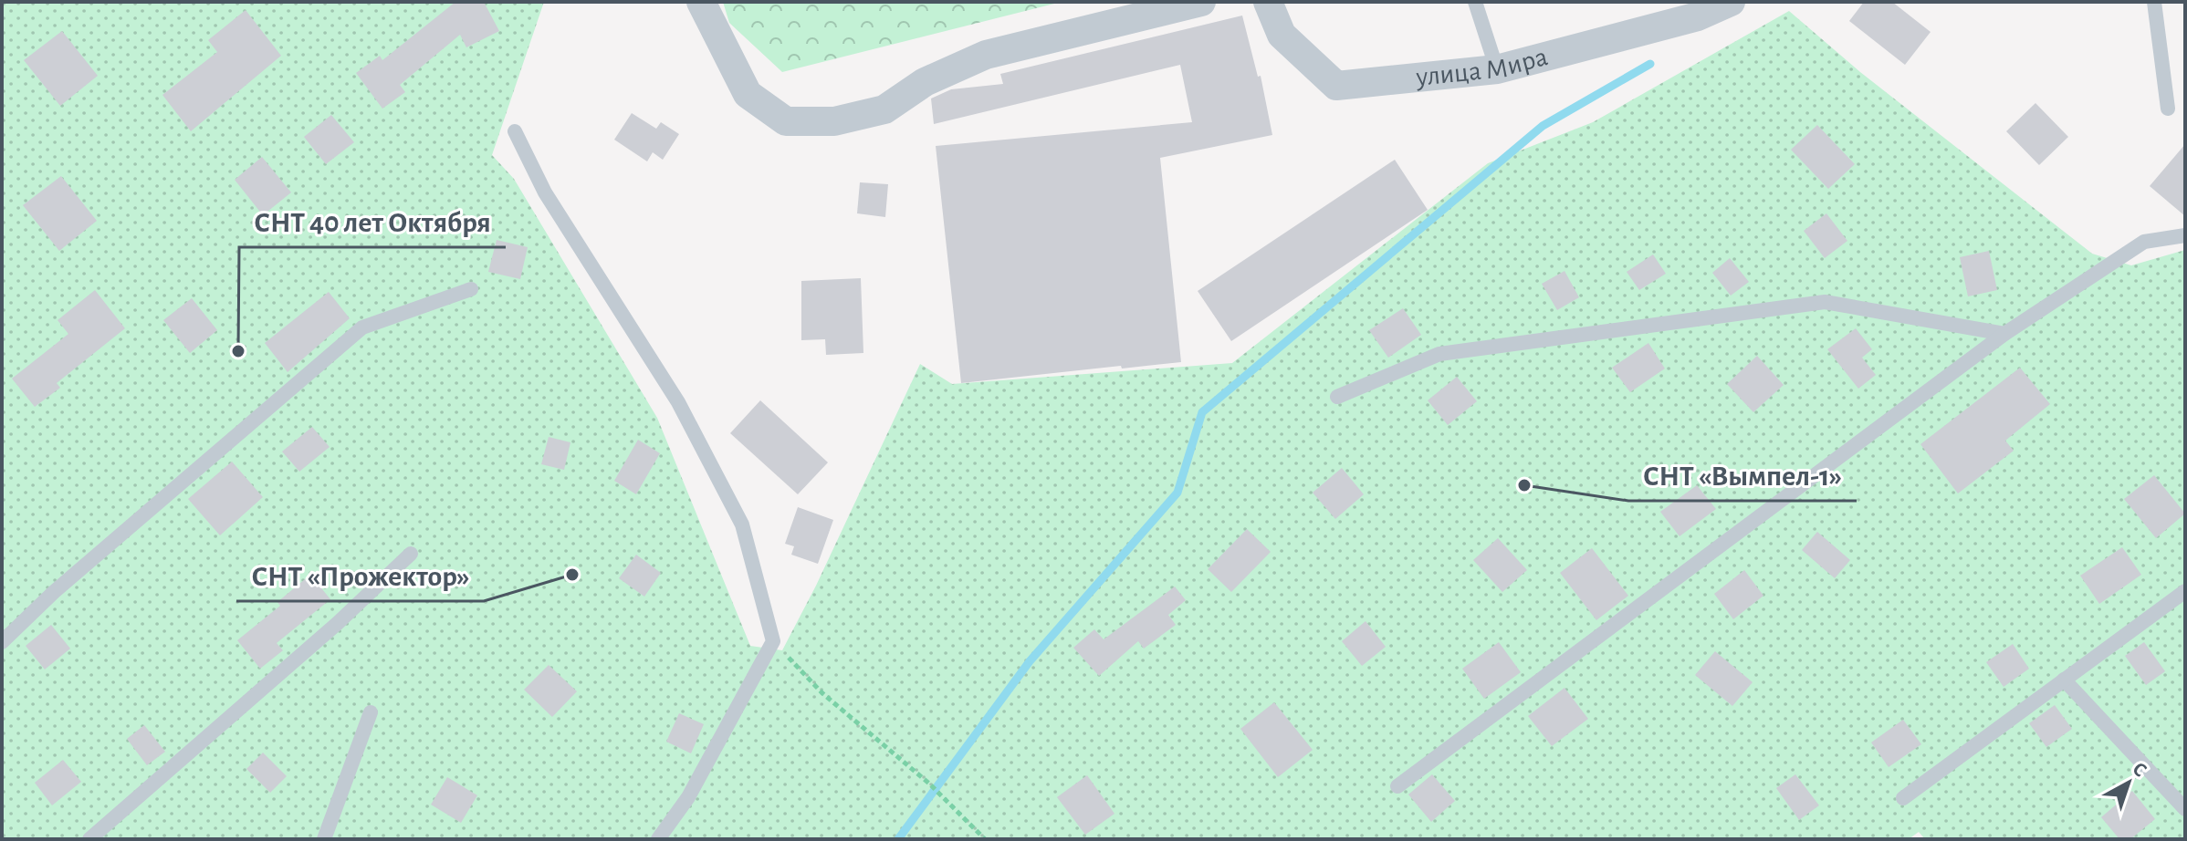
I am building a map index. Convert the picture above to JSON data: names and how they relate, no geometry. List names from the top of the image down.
{
  "streets": {
    "street": ["улица Мира"]
  },
  "places": ["СНТ 40 лет Октября", "СНТ «Вымпел-1»", "СНТ «Прожектор»"],
  "north": "top right"
}
